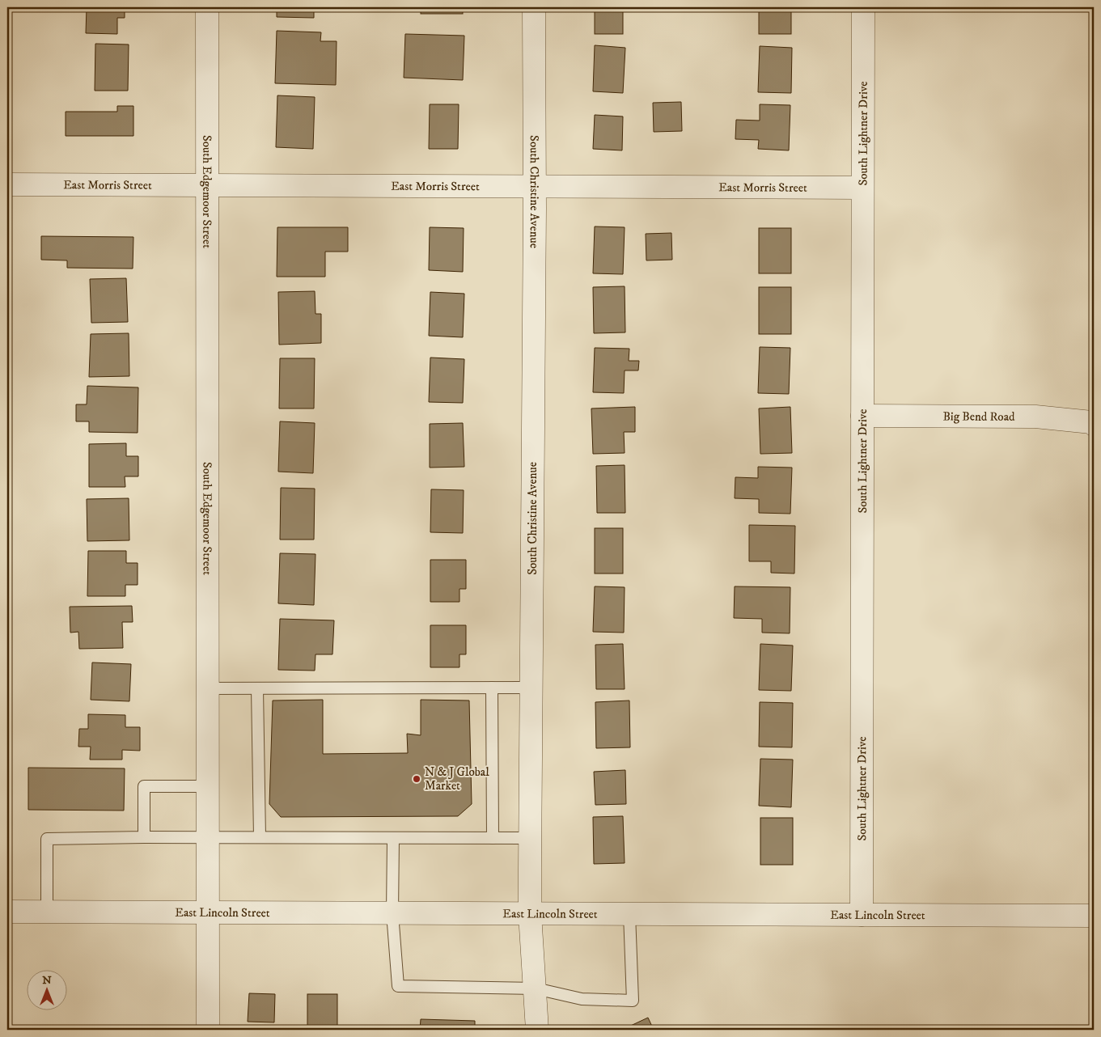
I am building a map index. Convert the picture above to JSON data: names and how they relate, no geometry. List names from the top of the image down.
{
  "streets": {
    "street": [
      "South Lightner Drive",
      "East Morris Street",
      "South Edgemoor Street",
      "South Christine Avenue",
      "Big Bend Road",
      "East Lincoln Street"
    ]
  },
  "crossings": [
    ["South Lightner Drive", "East Morris Street"],
    ["South Lightner Drive", "Big Bend Road"],
    ["South Lightner Drive", "East Lincoln Street"],
    ["East Morris Street", "South Edgemoor Street"],
    ["East Morris Street", "South Christine Avenue"],
    ["South Edgemoor Street", "East Lincoln Street"],
    ["South Christine Avenue", "East Lincoln Street"]
  ],
  "places": ["N & J Global Market"],
  "north": "top"
}
